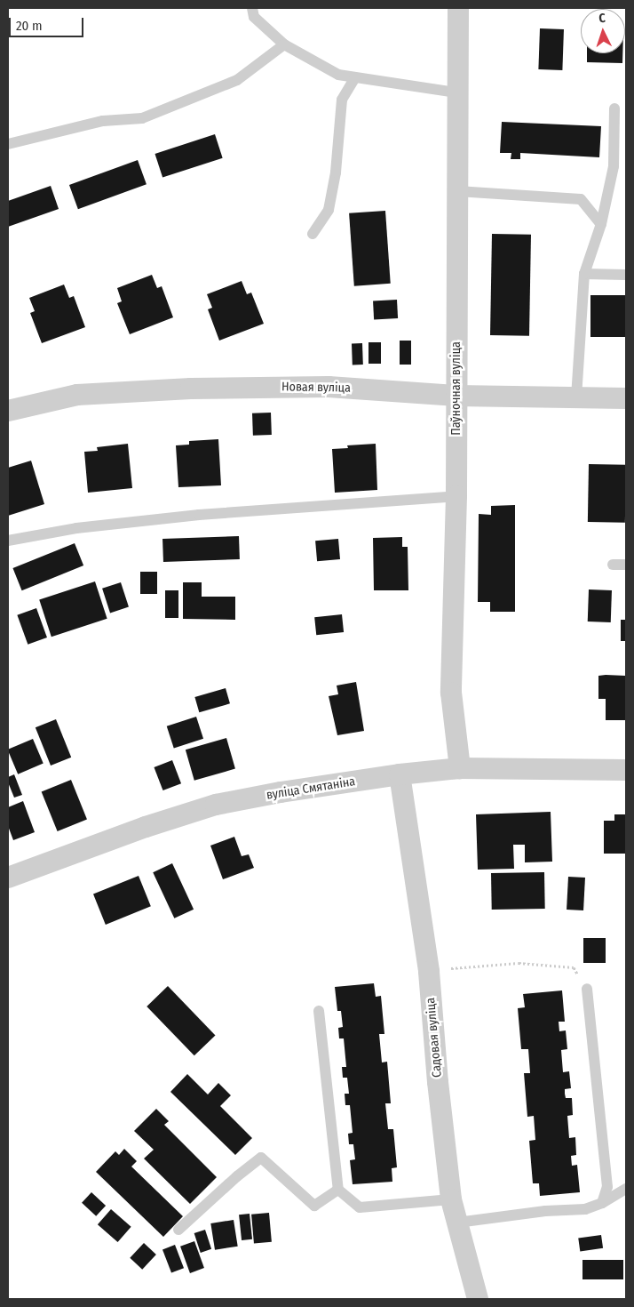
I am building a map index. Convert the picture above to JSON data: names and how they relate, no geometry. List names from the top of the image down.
{
  "streets": {
    "street": [
      "Новая вуліца",
      "Паўночная вуліца",
      "вуліца Смятаніна",
      "Садовая вуліца"
    ]
  },
  "crossings": [
    ["Новая вуліца", "Паўночная вуліца"],
    ["Паўночная вуліца", "вуліца Смятаніна"],
    ["вуліца Смятаніна", "Садовая вуліца"]
  ],
  "scale_bar": "20 m",
  "north": "top"
}
